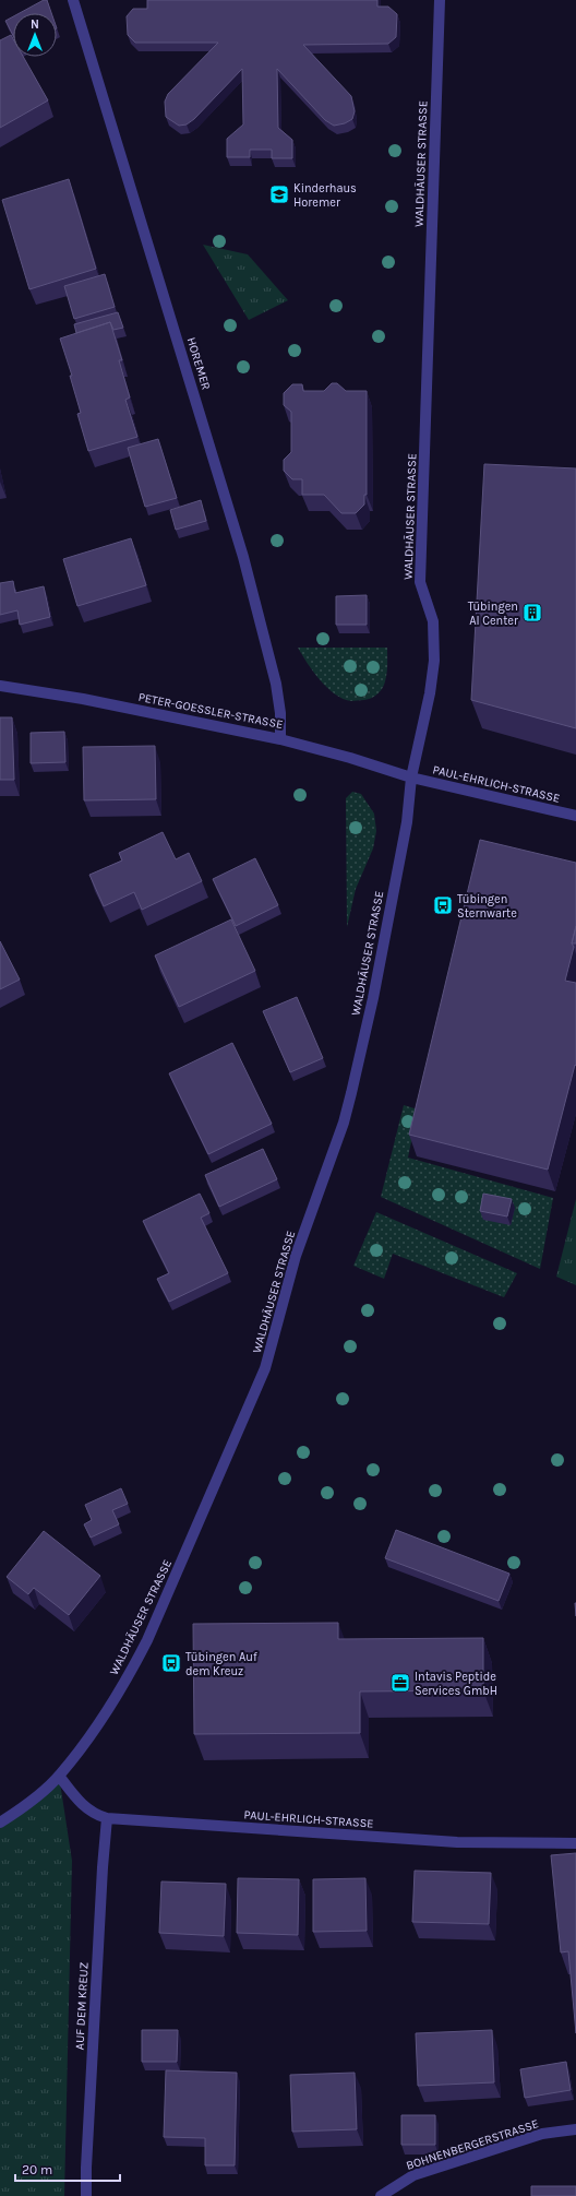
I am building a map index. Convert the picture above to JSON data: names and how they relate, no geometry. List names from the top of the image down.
{
  "streets": {
    "street": [
      "WALDHÄUSER STRASSE",
      "HOREMER",
      "PETER-GOESSLER-STRASSE",
      "PAUL-EHRLICH-STRASSE",
      "AUF DEM KREUZ",
      "BOHNENBERGERSTRASSE"
    ]
  },
  "crossings": [
    ["WALDHÄUSER STRASSE", "PETER-GOESSLER-STRASSE"],
    ["WALDHÄUSER STRASSE", "PAUL-EHRLICH-STRASSE"],
    ["HOREMER", "PETER-GOESSLER-STRASSE"],
    ["PETER-GOESSLER-STRASSE", "PAUL-EHRLICH-STRASSE"],
    ["PAUL-EHRLICH-STRASSE", "AUF DEM KREUZ"]
  ],
  "places": {
    "school or university": ["Kinderhaus Horemer"],
    "building": ["Tübingen AI Center"],
    "bus stop": ["Tübingen Sternwarte", "Tübingen Auf dem Kreuz"],
    "office": ["Intavis Peptide Services GmbH"]
  },
  "scale_bar": "20 m",
  "north": "top"
}
